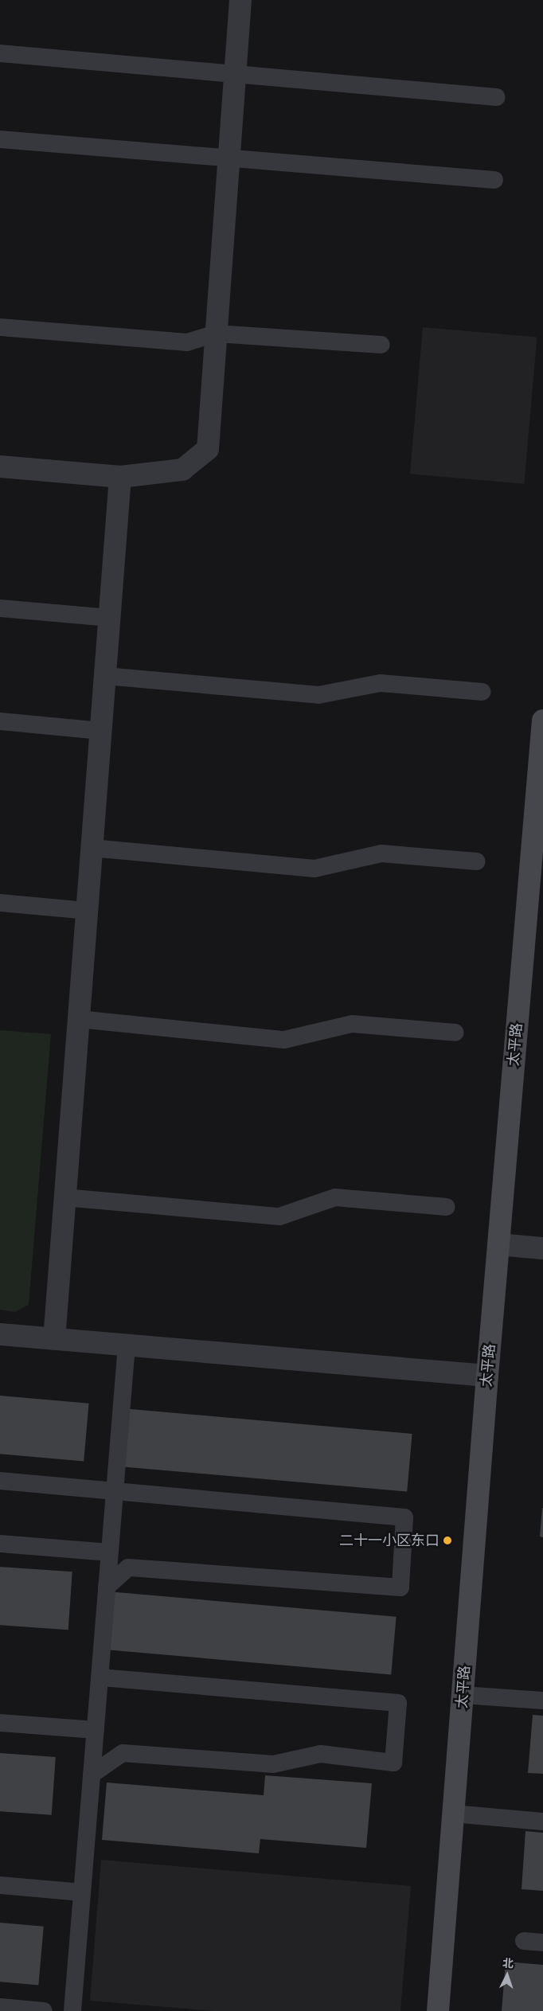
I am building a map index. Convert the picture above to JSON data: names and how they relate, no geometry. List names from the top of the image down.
{
  "streets": {
    "street": ["太平路"]
  },
  "places": ["二十一小区东口"],
  "north": "top"
}
